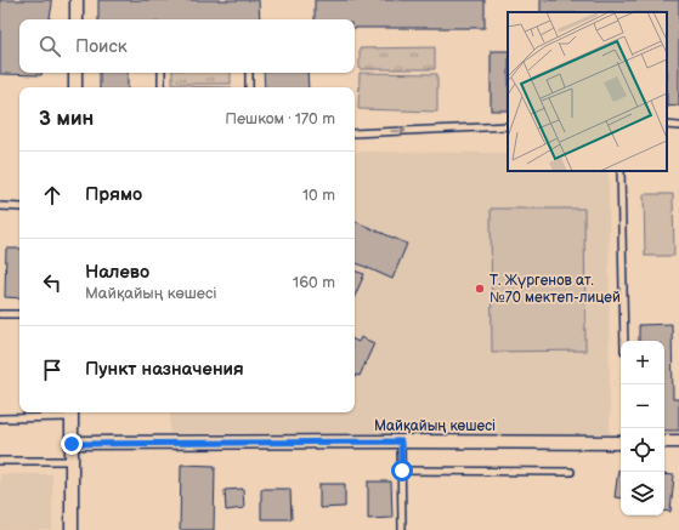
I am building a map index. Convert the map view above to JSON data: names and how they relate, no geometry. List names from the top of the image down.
{
  "streets": {
    "street": ["Майқайың көшесі"]
  },
  "places": ["Т. Жүргенов ат. №70 мектеп-лицей"],
  "page": {
    "search": "Поиск",
    "heading": ["3 мин", "Пешком · 170 m"],
    "list": [
      ["Прямо", "10 m"],
      ["Налево", "Майқайың көшесі", "160 m"],
      "Пункт назначения"
    ],
    "map_buttons": ["+", "−"]
  }
}
